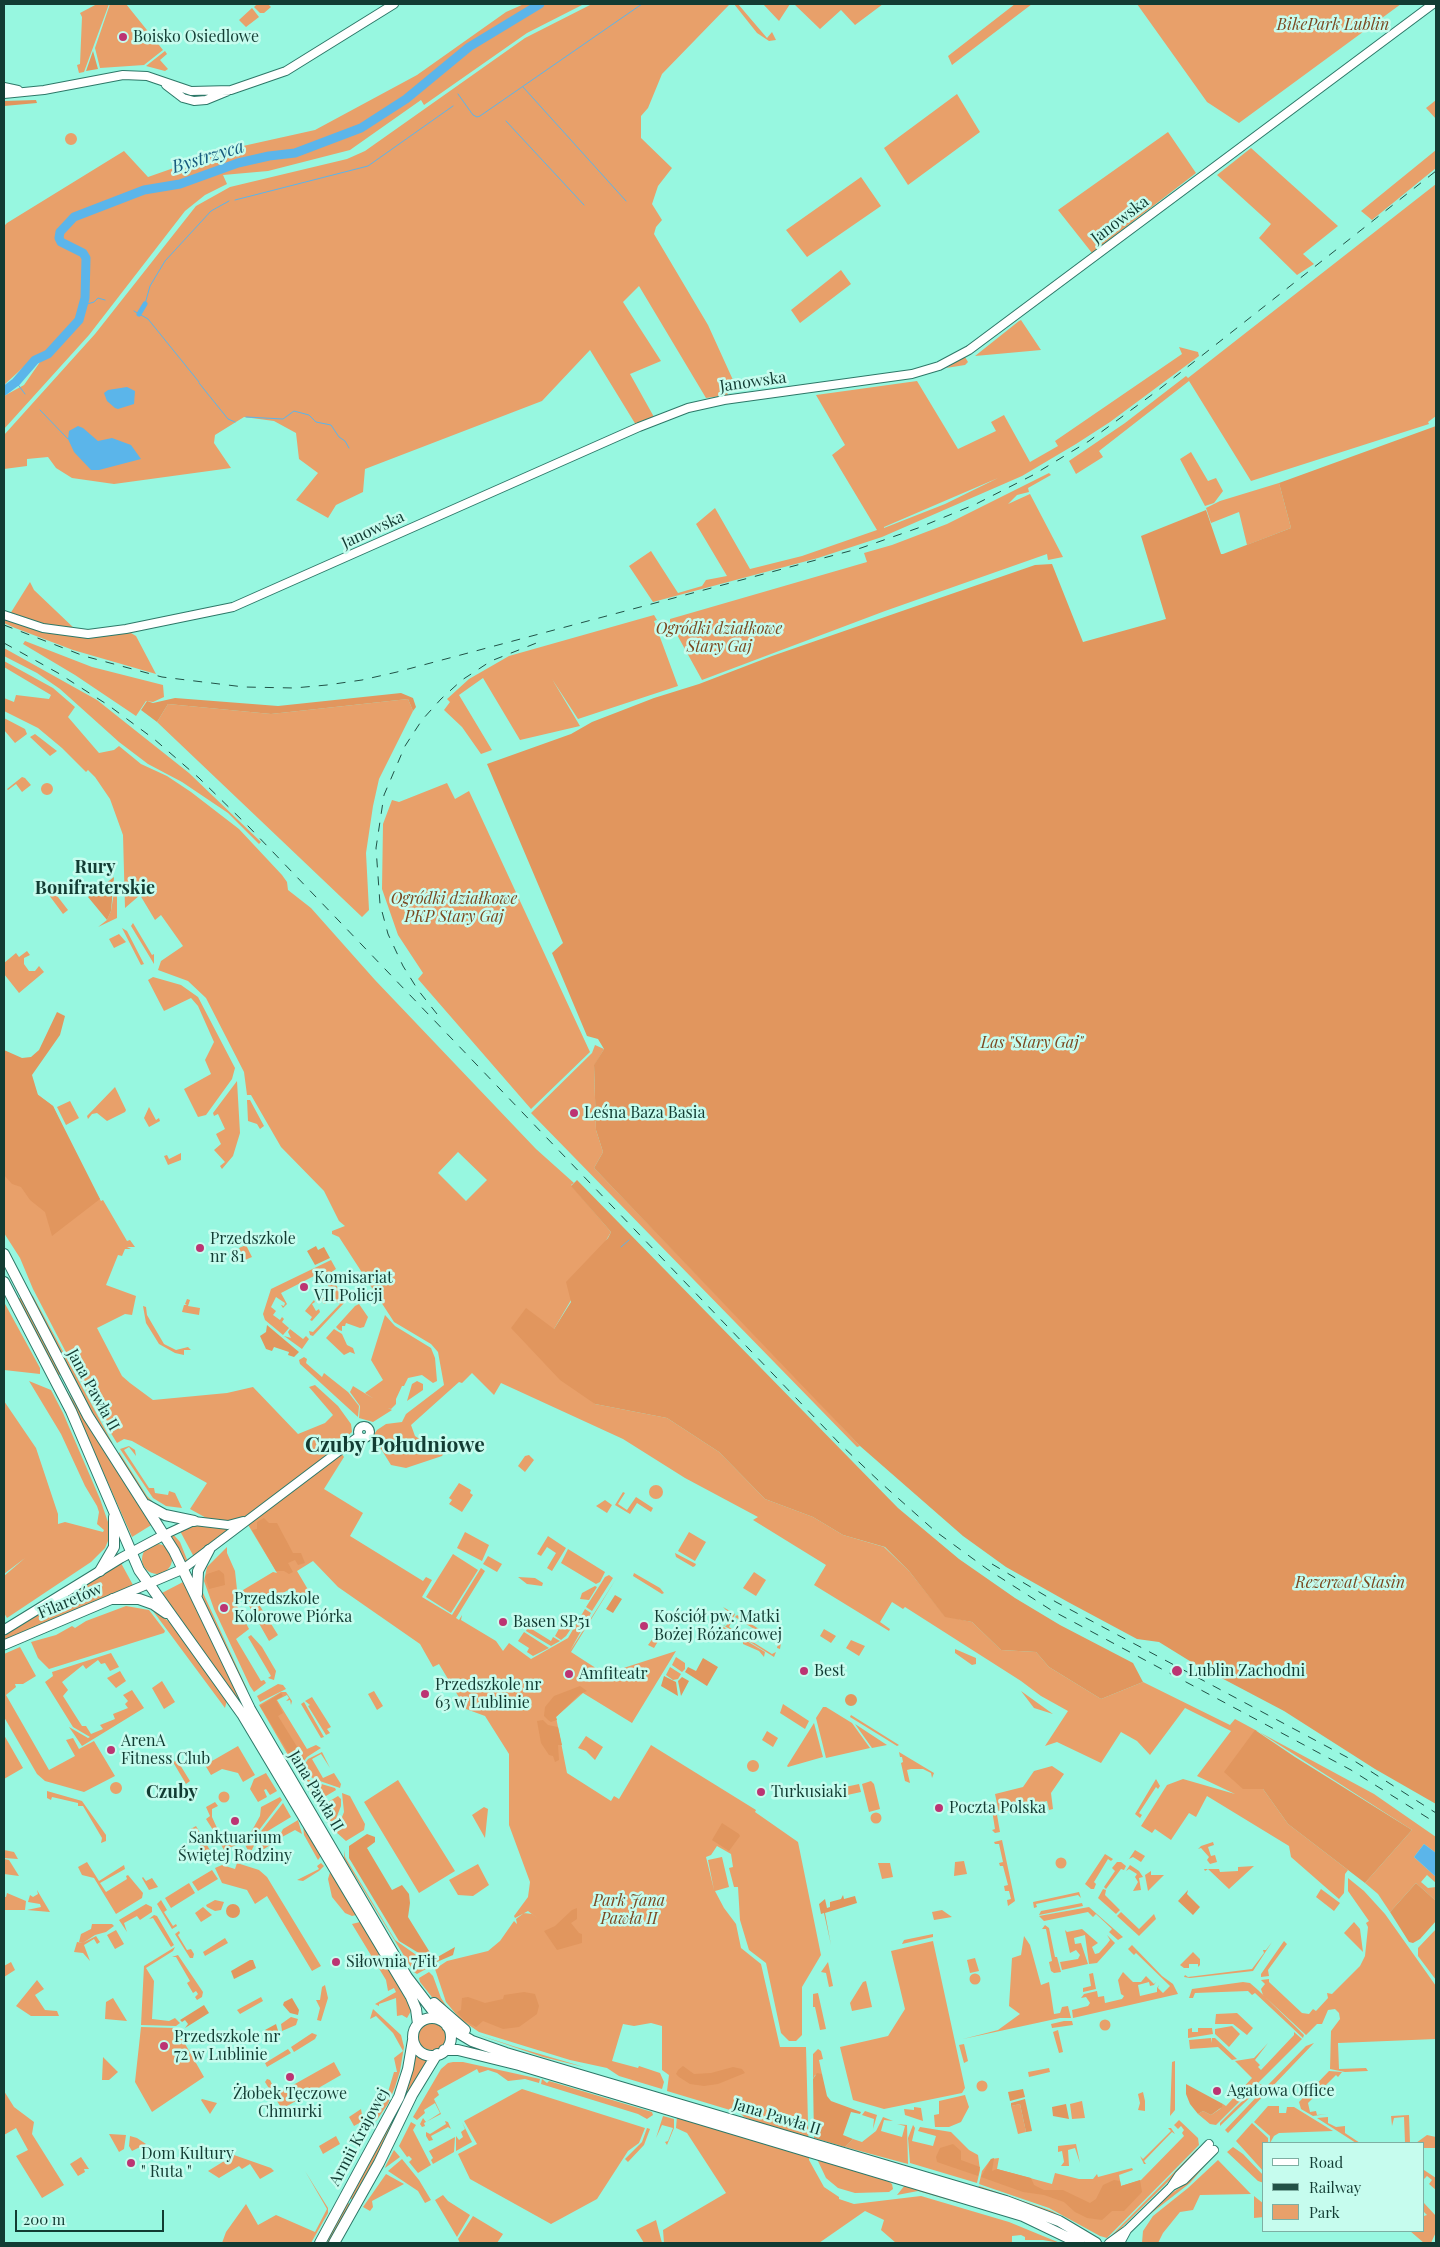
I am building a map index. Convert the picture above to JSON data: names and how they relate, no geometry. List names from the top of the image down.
{
  "streets": {
    "main road": ["Jana Pawła II", "Filaretów", "Armii Krajowej"],
    "street": ["Janowska"]
  },
  "crossings": [
    ["Jana Pawła II", "Filaretów"],
    ["Jana Pawła II", "Armii Krajowej"]
  ],
  "districts": ["Rury Bonifraterskie", "Czuby Południowe", "Czuby"],
  "water": ["Bystrzyca"],
  "parks": [
    "BikePark Lublin",
    "Ogródki działkowe Stary Gaj",
    "Ogródki działkowe PKP Stary Gaj",
    "Las \"Stary Gaj\"",
    "Rezerwat Stasin",
    "Park Jana Pawła II"
  ],
  "places": [
    "Boisko Osiedlowe",
    "Leśna Baza Basia",
    "Przedszkole nr 81",
    "Komisariat VII Policji",
    "Przedszkole Kolorowe Piórka",
    "Basen SP51",
    "Kościół pw. Matki Bożej Różańcowej",
    "Best",
    "Lublin Zachodni",
    "Amfiteatr",
    "Przedszkole nr 63 w Lublinie",
    "ArenA Fitness Club",
    "Turkusiaki",
    "Poczta Polska",
    "Sanktuarium Świętej Rodziny",
    "Siłownia 7Fit",
    "Przedszkole nr 72 w Lublinie",
    "Żłobek Tęczowe Chmurki",
    "Agatowa Office",
    "Dom Kultury \" Ruta \""
  ],
  "legend": ["Road", "Railway", "Park"],
  "scale_bar": "200 m"
}
